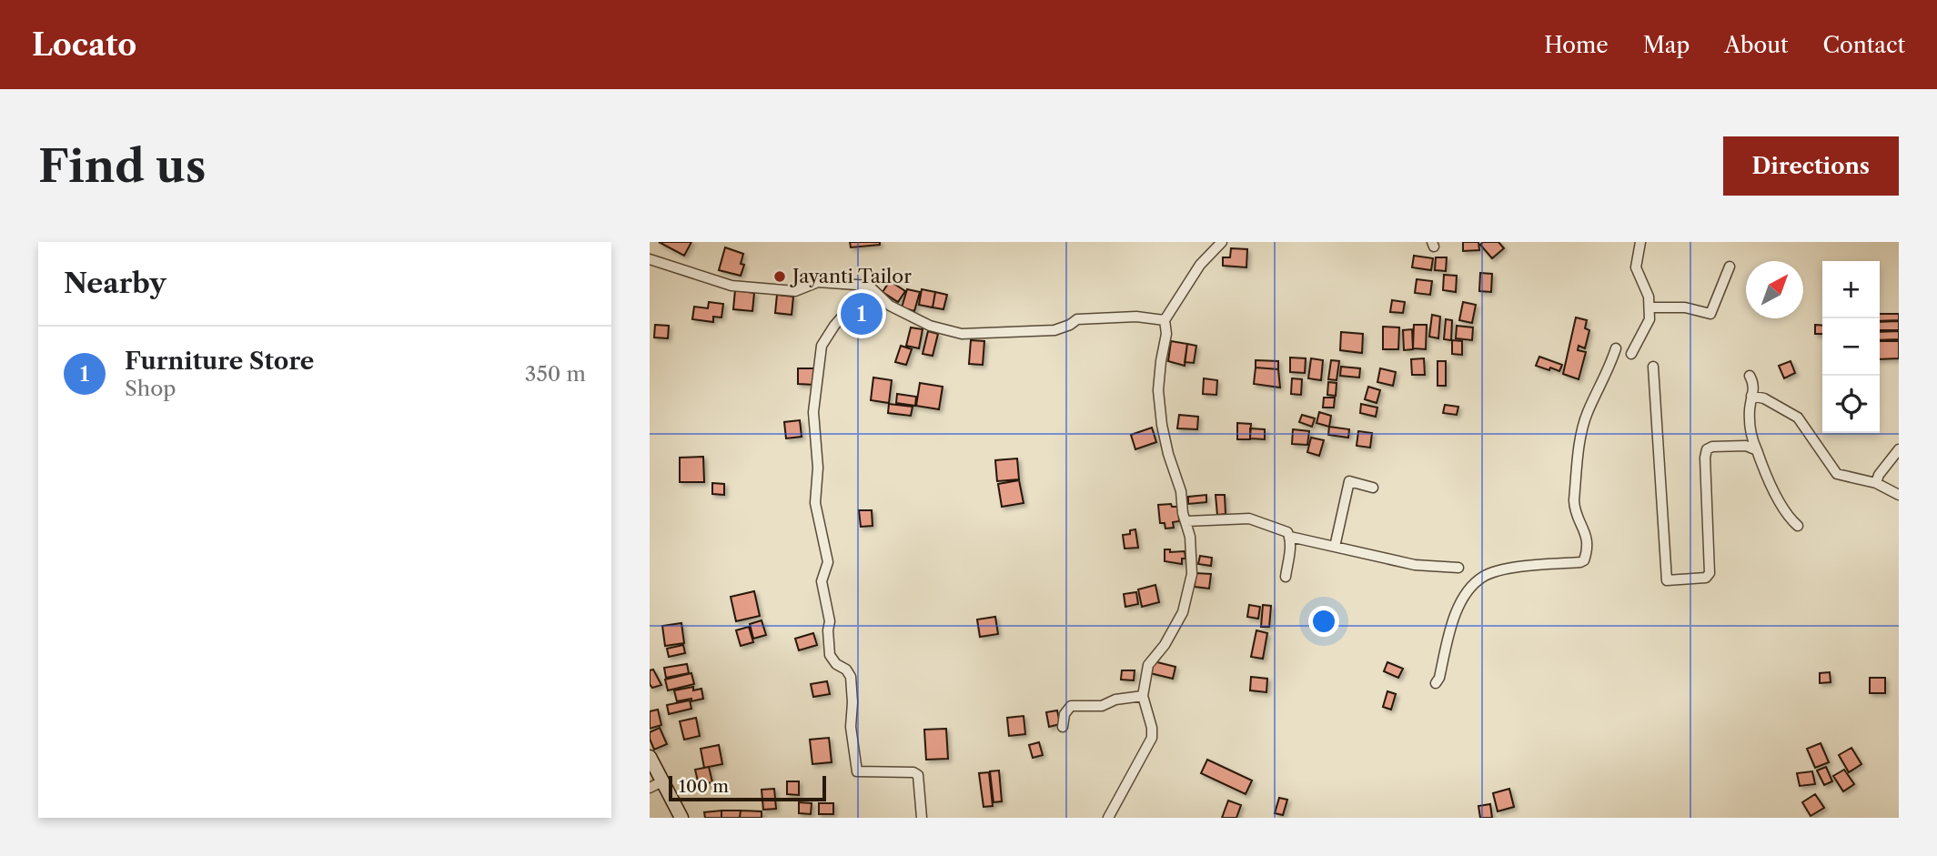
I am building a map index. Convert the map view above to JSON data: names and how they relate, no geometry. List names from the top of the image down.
{
  "places": ["Jayanti Tailor"],
  "scale_bar": "100 m",
  "north": "top right",
  "page": {
    "header": "Locato",
    "nav": [
      "Home",
      "Map",
      "About",
      "Contact"
    ],
    "buttons": "Directions",
    "title": "Find us",
    "heading": "Nearby",
    "map_buttons": ["+", "−"],
    "pins": "1",
    "list": [
      {
        "mark": "1",
        "name": "Furniture Store",
        "note": "Shop",
        "value": "350 m"
      }
    ],
    "scale": "100 m"
  }
}
